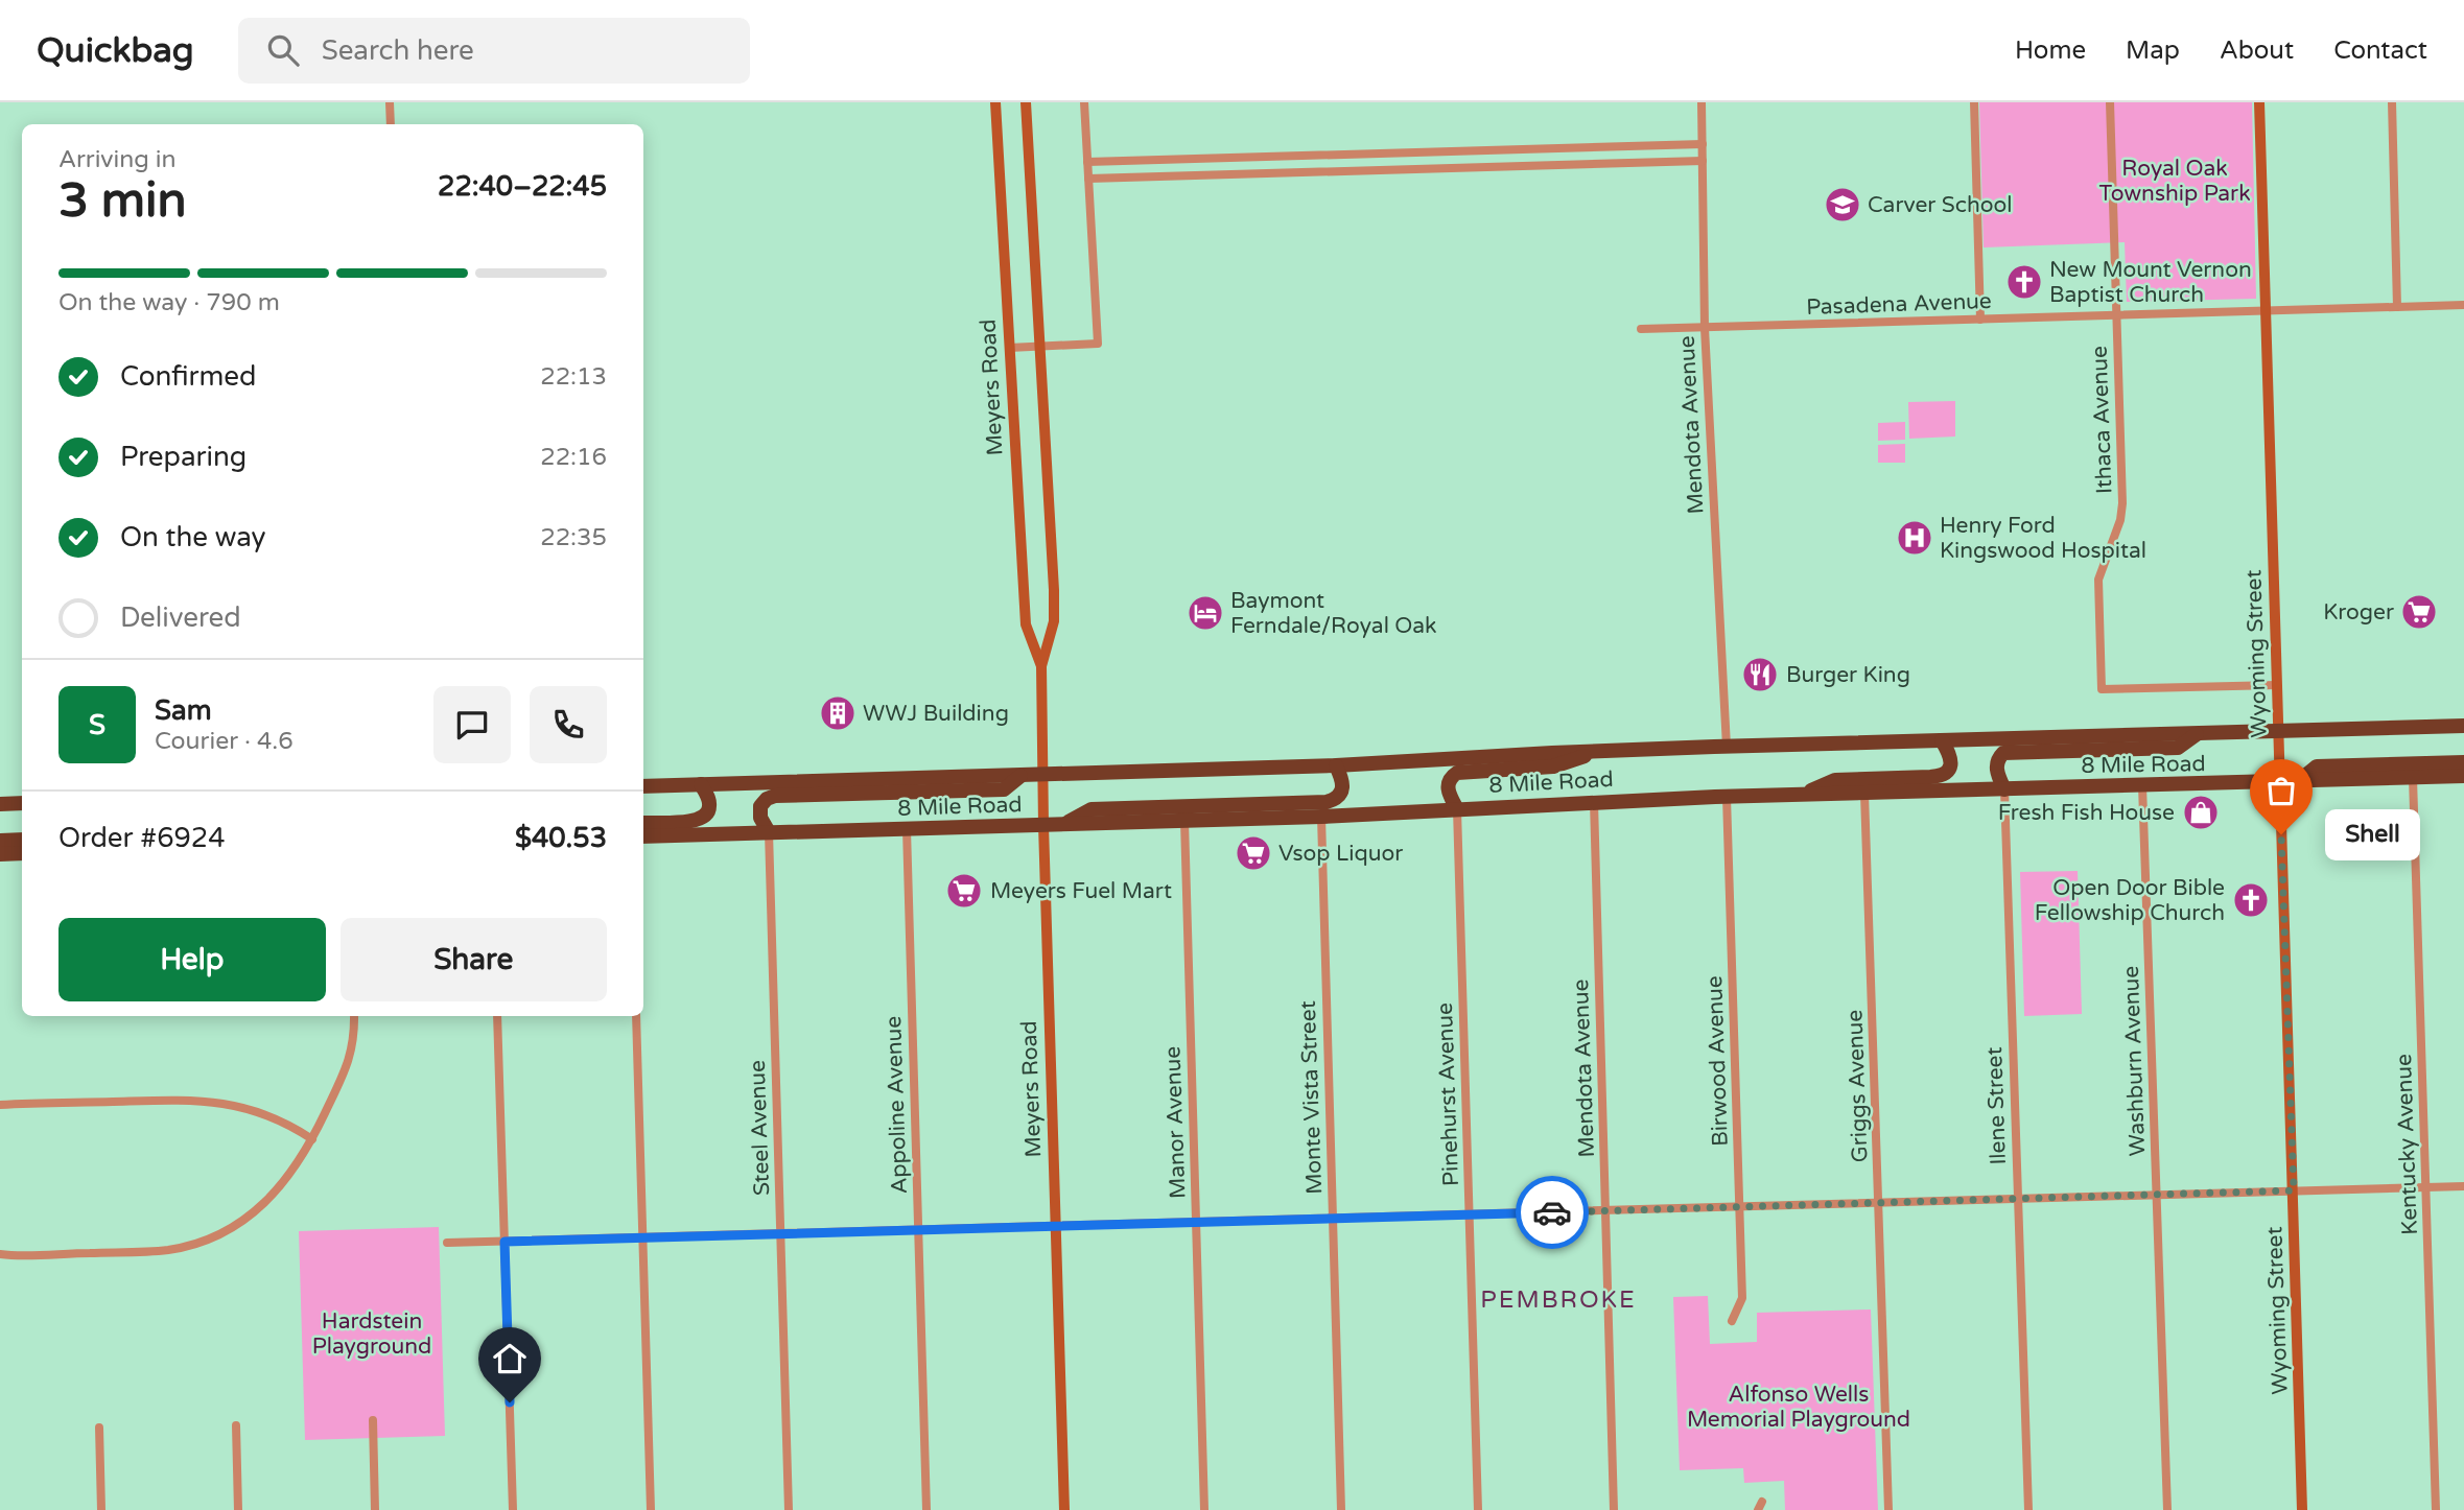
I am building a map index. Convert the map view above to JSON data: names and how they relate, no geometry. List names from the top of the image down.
{
  "streets": {
    "highway": ["8 Mile Road"],
    "street": [
      "Pasadena Avenue",
      "Meyers Road",
      "Ithaca Avenue",
      "Mendota Avenue",
      "Wyoming Street",
      "Birwood Avenue",
      "Washburn Avenue",
      "Griggs Avenue",
      "Pinehurst Avenue",
      "Monte Vista Street",
      "Appoline Avenue",
      "Ilene Street",
      "Manor Avenue",
      "Steel Avenue",
      "Kentucky Avenue"
    ]
  },
  "crossings": [
    ["Pasadena Avenue", "Ithaca Avenue"],
    ["Pasadena Avenue", "Mendota Avenue"],
    ["Pasadena Avenue", "Wyoming Street"],
    ["Meyers Road", "8 Mile Road"],
    ["Ithaca Avenue", "Wyoming Street"],
    ["Mendota Avenue", "8 Mile Road"],
    ["Wyoming Street", "8 Mile Road"],
    ["8 Mile Road", "Birwood Avenue"],
    ["8 Mile Road", "Washburn Avenue"],
    ["8 Mile Road", "Griggs Avenue"],
    ["8 Mile Road", "Pinehurst Avenue"],
    ["8 Mile Road", "Monte Vista Street"],
    ["8 Mile Road", "Appoline Avenue"],
    ["8 Mile Road", "Ilene Street"],
    ["8 Mile Road", "Manor Avenue"],
    ["8 Mile Road", "Steel Avenue"],
    ["8 Mile Road", "Kentucky Avenue"]
  ],
  "districts": ["PEMBROKE"],
  "parks": ["Royal Oak Township Park", "Hardstein Playground", "Alfonso Wells Memorial Playground"],
  "places": {
    "school or university": ["Carver School"],
    "church": ["New Mount Vernon Baptist Church", "Open Door Bible Fellowship Church"],
    "hospital": ["Henry Ford Kingswood Hospital"],
    "supermarket": ["Kroger", "Vsop Liquor", "Meyers Fuel Mart"],
    "hotel": ["Baymont Ferndale/Royal Oak"],
    "restaurant": ["Burger King"],
    "building": ["WWJ Building"],
    "shop": ["Fresh Fish House"],
    "other": ["Shell"]
  },
  "page": {
    "header": "Quickbag",
    "search": "Search here",
    "nav": [
      "Home",
      "Map",
      "About",
      "Contact"
    ],
    "heading": ["3 min", "Arriving in", "22:40–22:45"],
    "panel": [
      "Sam",
      "Courier · 4.6",
      "Order #6924",
      "$40.53"
    ],
    "bar": "On the way · 790 m",
    "list": [
      ["Confirmed", "22:13"],
      ["Preparing", "22:16"],
      ["On the way", "22:35"],
      "Delivered"
    ],
    "round": "S",
    "bubble": "Shell",
    "buttons": ["Help", "Share"]
  }
}
